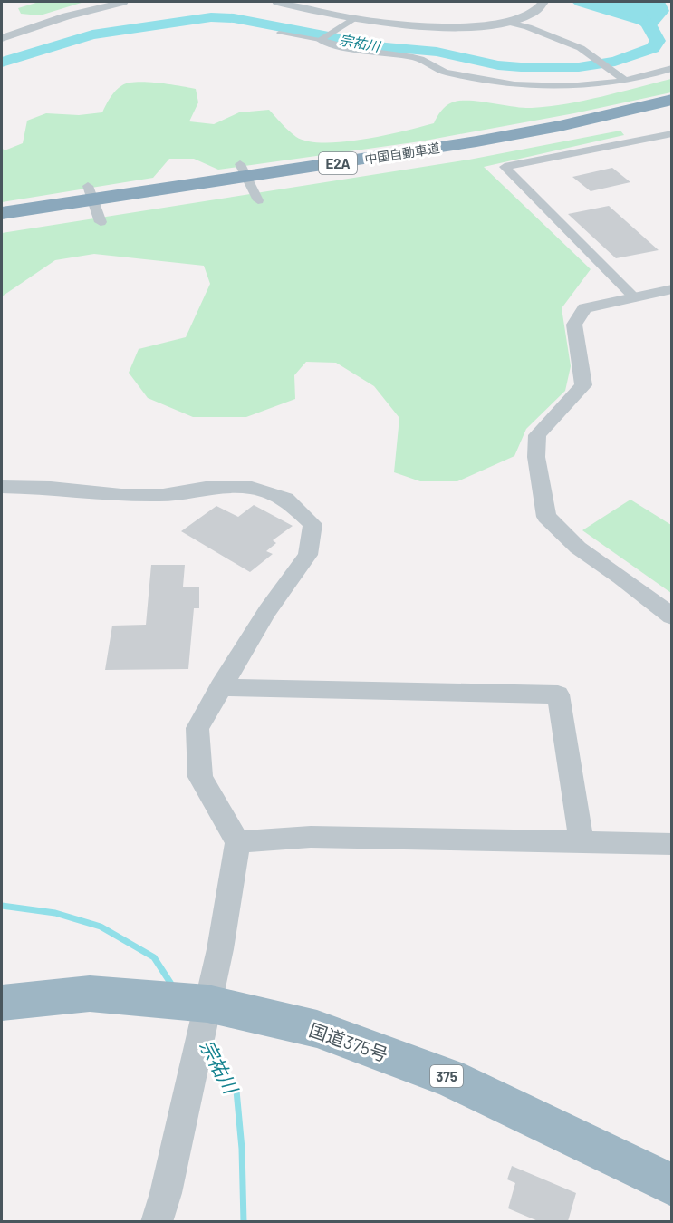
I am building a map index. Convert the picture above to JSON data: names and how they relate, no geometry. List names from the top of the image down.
{
  "streets": {
    "highway": [
      "中国自動車道",
      "E2A",
      "国道375号",
      "375"
    ]
  },
  "water": ["宗祐川"]
}
